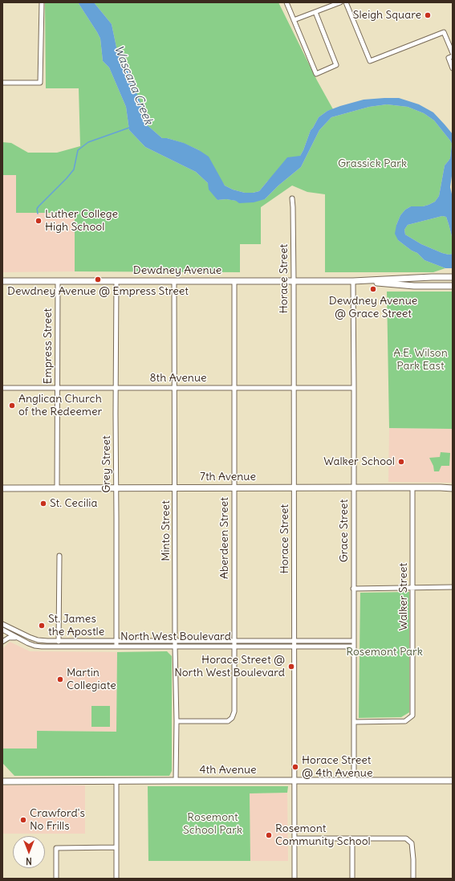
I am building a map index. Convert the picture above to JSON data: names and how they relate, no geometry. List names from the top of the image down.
{
  "streets": {
    "street": [
      "Dewdney Avenue",
      "Horace Street",
      "Empress Street",
      "8th Avenue",
      "Grey Street",
      "7th Avenue",
      "Minto Street",
      "Grace Street",
      "Aberdeen Street",
      "Walker Street",
      "North West Boulevard",
      "4th Avenue"
    ]
  },
  "crossings": [
    ["Dewdney Avenue", "Horace Street"],
    ["Dewdney Avenue", "Empress Street"],
    ["Dewdney Avenue", "Grey Street"],
    ["Dewdney Avenue", "Minto Street"],
    ["Dewdney Avenue", "Grace Street"],
    ["Dewdney Avenue", "Aberdeen Street"],
    ["Horace Street", "8th Avenue"],
    ["Horace Street", "7th Avenue"],
    ["Horace Street", "North West Boulevard"],
    ["Horace Street", "4th Avenue"],
    ["Empress Street", "8th Avenue"],
    ["Empress Street", "7th Avenue"],
    ["8th Avenue", "Grey Street"],
    ["8th Avenue", "Minto Street"],
    ["8th Avenue", "Grace Street"],
    ["8th Avenue", "Aberdeen Street"],
    ["Grey Street", "7th Avenue"],
    ["Grey Street", "North West Boulevard"],
    ["7th Avenue", "Minto Street"],
    ["7th Avenue", "Grace Street"],
    ["7th Avenue", "Aberdeen Street"],
    ["7th Avenue", "Walker Street"],
    ["Minto Street", "Aberdeen Street"],
    ["Minto Street", "North West Boulevard"],
    ["Minto Street", "4th Avenue"],
    ["Grace Street", "Walker Street"],
    ["Grace Street", "North West Boulevard"],
    ["Grace Street", "4th Avenue"],
    ["Aberdeen Street", "North West Boulevard"]
  ],
  "water": ["Wascana Creek"],
  "parks": [
    "Grassick Park",
    "A.E. Wilson Park East",
    "Rosemont Park",
    "Rosemont School Park"
  ],
  "places": [
    "Sleigh Square",
    "Luther College High School",
    "Dewdney Avenue @ Empress Street",
    "Dewdney Avenue @ Grace Street",
    "Anglican Church of the Redeemer",
    "Walker School",
    "St. Cecilia",
    "St. James the Apostle",
    "Horace Street @ North West Boulevard",
    "Martin Collegiate",
    "Horace Street @ 4th Avenue",
    "Crawford's No Frills",
    "Rosemont Community School"
  ],
  "north": "bottom"
}
